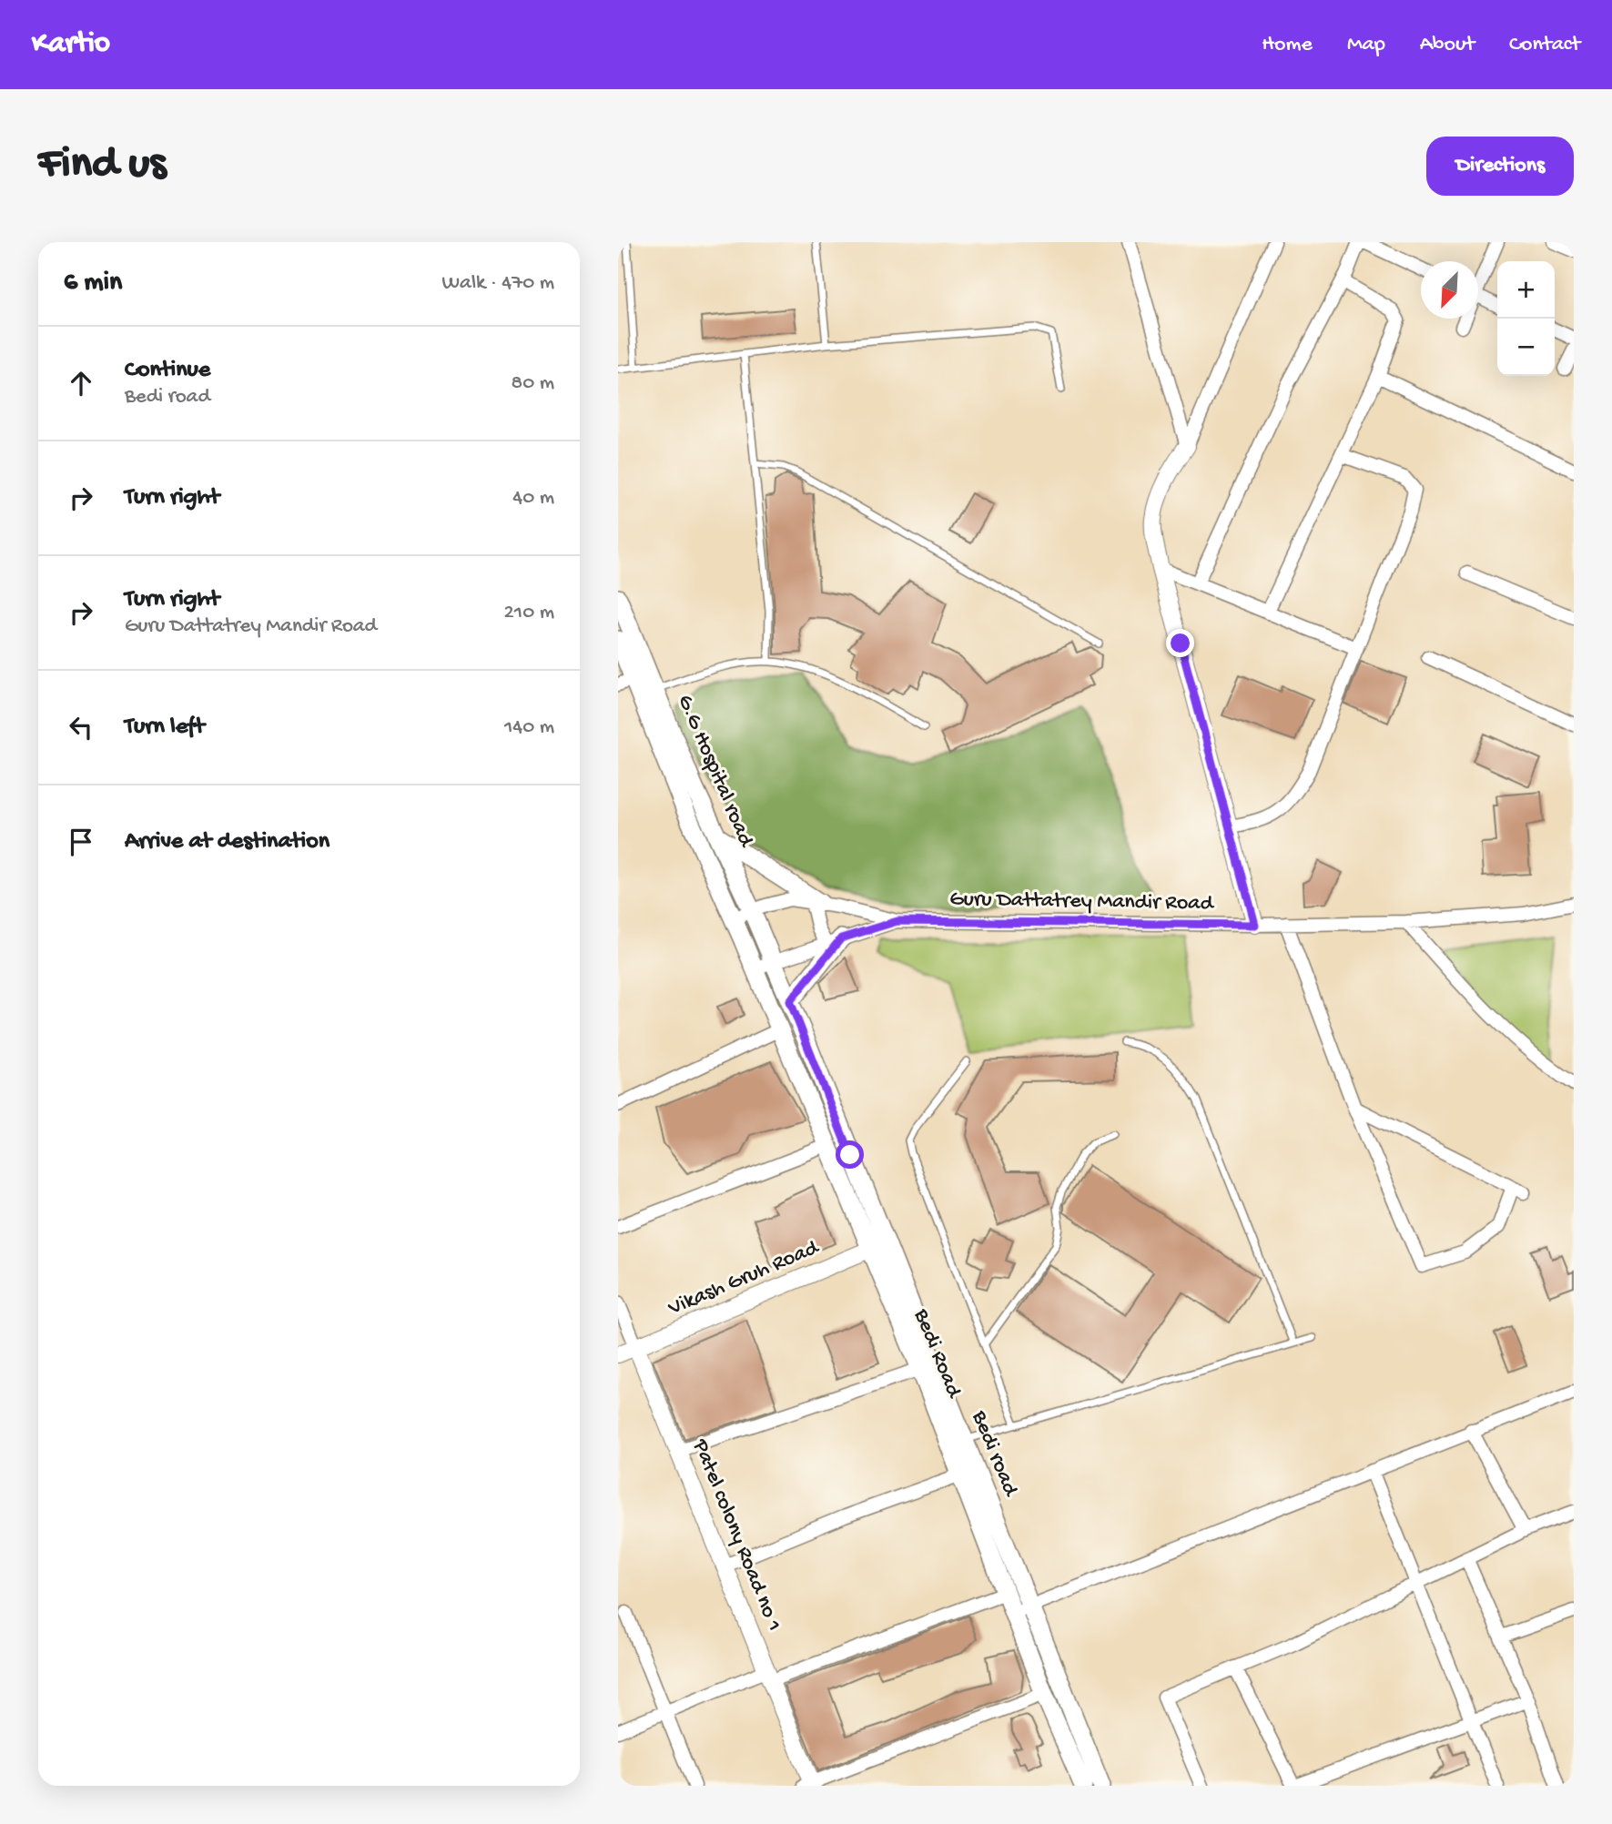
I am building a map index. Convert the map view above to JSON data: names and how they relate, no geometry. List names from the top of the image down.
{
  "streets": {
    "main road": ["G.G Hospital road", "Bedi Road", "Bedi road"],
    "street": ["Guru Dattatrey Mandir Road", "Vikash Gruh Road", "Patel colony Road no 1"]
  },
  "crossings": [
    ["G.G Hospital road", "Guru Dattatrey Mandir Road"],
    ["G.G Hospital road", "Bedi Road"],
    ["G.G Hospital road", "Bedi road"],
    ["Guru Dattatrey Mandir Road", "Bedi Road"],
    ["Guru Dattatrey Mandir Road", "Bedi road"],
    ["Vikash Gruh Road", "Bedi Road"],
    ["Vikash Gruh Road", "Bedi road"],
    ["Vikash Gruh Road", "Patel colony Road no 1"]
  ],
  "north": "bottom left",
  "page": {
    "header": "Kartio",
    "nav": [
      "Home",
      "Map",
      "About",
      "Contact"
    ],
    "buttons": "Directions",
    "title": "Find us",
    "heading": ["6 min", "Walk · 470 m"],
    "map_buttons": ["+", "−"],
    "list": [
      ["Continue", "Bedi road", "80 m"],
      ["Turn right", "40 m"],
      ["Turn right", "Guru Dattatrey Mandir Road", "210 m"],
      ["Turn left", "140 m"],
      "Arrive at destination"
    ]
  }
}
